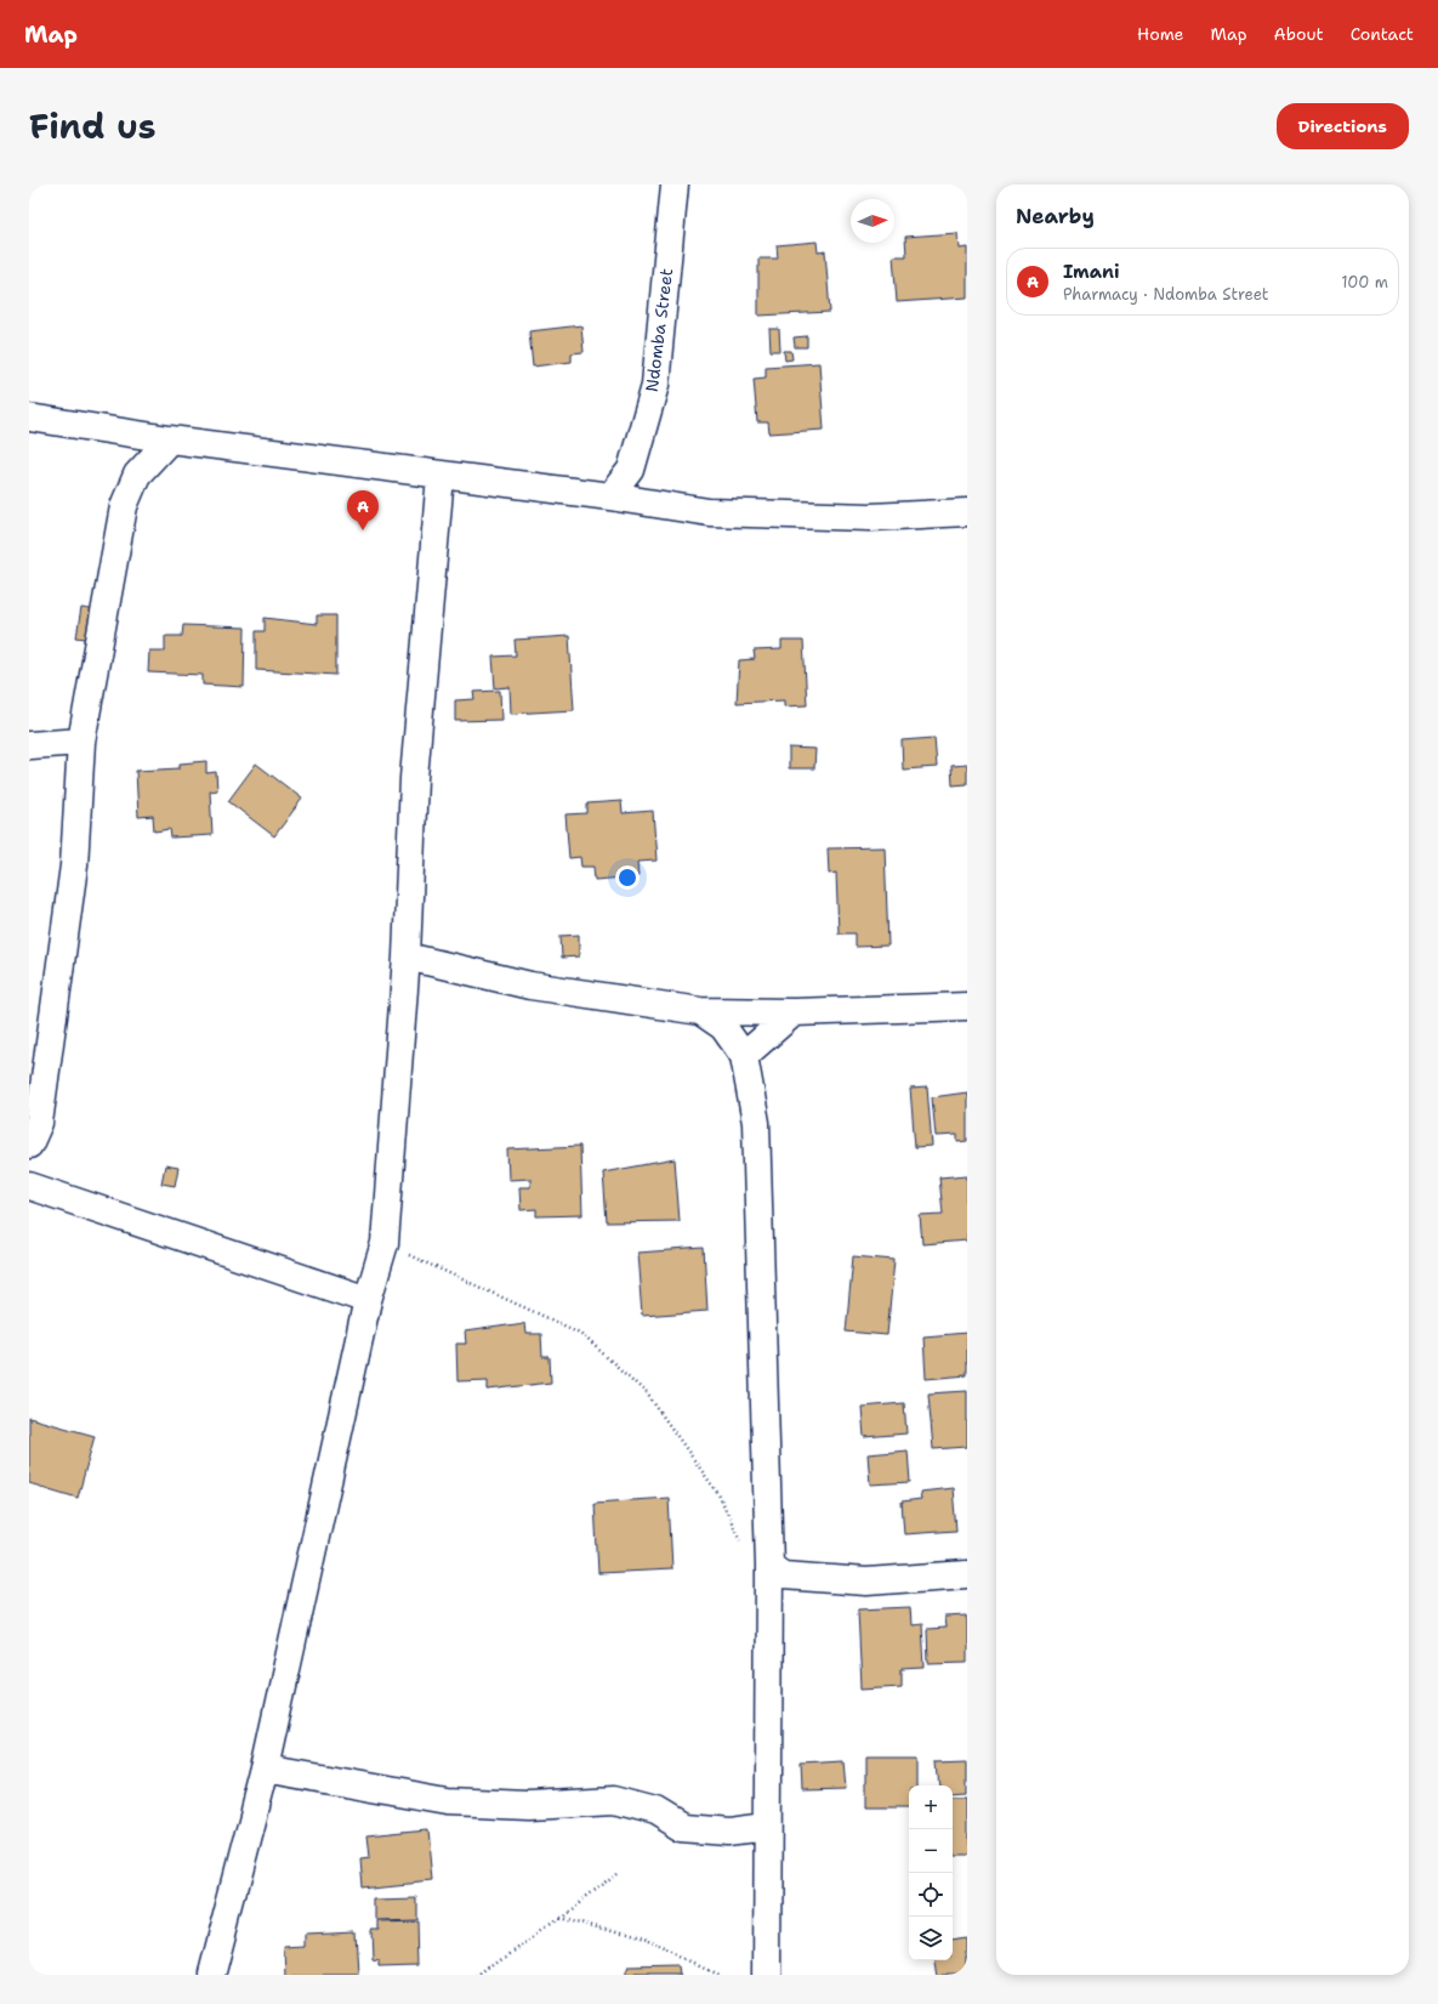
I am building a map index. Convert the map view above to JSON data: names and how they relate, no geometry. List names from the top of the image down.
{
  "streets": {
    "street": ["Ndomba Street"]
  },
  "north": "right",
  "page": {
    "header": "Map",
    "nav": [
      "Home",
      "Map",
      "About",
      "Contact"
    ],
    "title": "Find us",
    "buttons": "Directions",
    "heading": "Nearby",
    "list": [
      {
        "mark": "A",
        "name": "Imani",
        "note": "Pharmacy · Ndomba Street",
        "value": "100 m"
      }
    ],
    "pins": "A",
    "map_buttons": ["+", "−"]
  }
}
